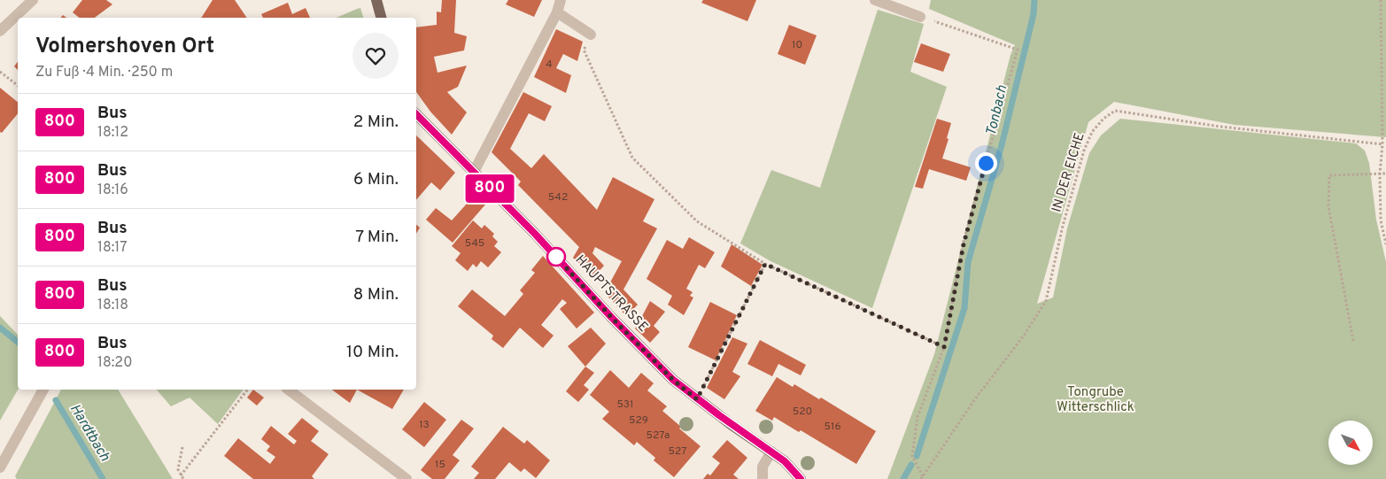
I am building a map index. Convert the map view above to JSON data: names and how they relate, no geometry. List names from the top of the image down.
{
  "streets": {
    "main road": ["HAUPTSTRASSE"],
    "path": ["IN DER EICHE"]
  },
  "water": ["Tonbach", "Hardtbach"],
  "parks": ["Tongrube Witterschlick"],
  "lines": ["bus line 800"],
  "house_numbers": [
    "10",
    "4",
    "542",
    "545",
    "531",
    "520",
    "529",
    "13",
    "516",
    "527a",
    "527",
    "15"
  ],
  "north": "bottom right",
  "page": {
    "on_map": "800",
    "heading": ["Volmershoven Ort", "Zu Fuß · 4 Min. · 250 m"],
    "list": [
      {
        "mark": "800",
        "name": "Bus",
        "note": "18:12",
        "value": "2 Min."
      },
      {
        "mark": "800",
        "name": "Bus",
        "note": "18:16",
        "value": "6 Min."
      },
      {
        "mark": "800",
        "name": "Bus",
        "note": "18:17",
        "value": "7 Min."
      },
      {
        "mark": "800",
        "name": "Bus",
        "note": "18:18",
        "value": "8 Min."
      },
      {
        "mark": "800",
        "name": "Bus",
        "note": "18:20",
        "value": "10 Min."
      }
    ]
  }
}
